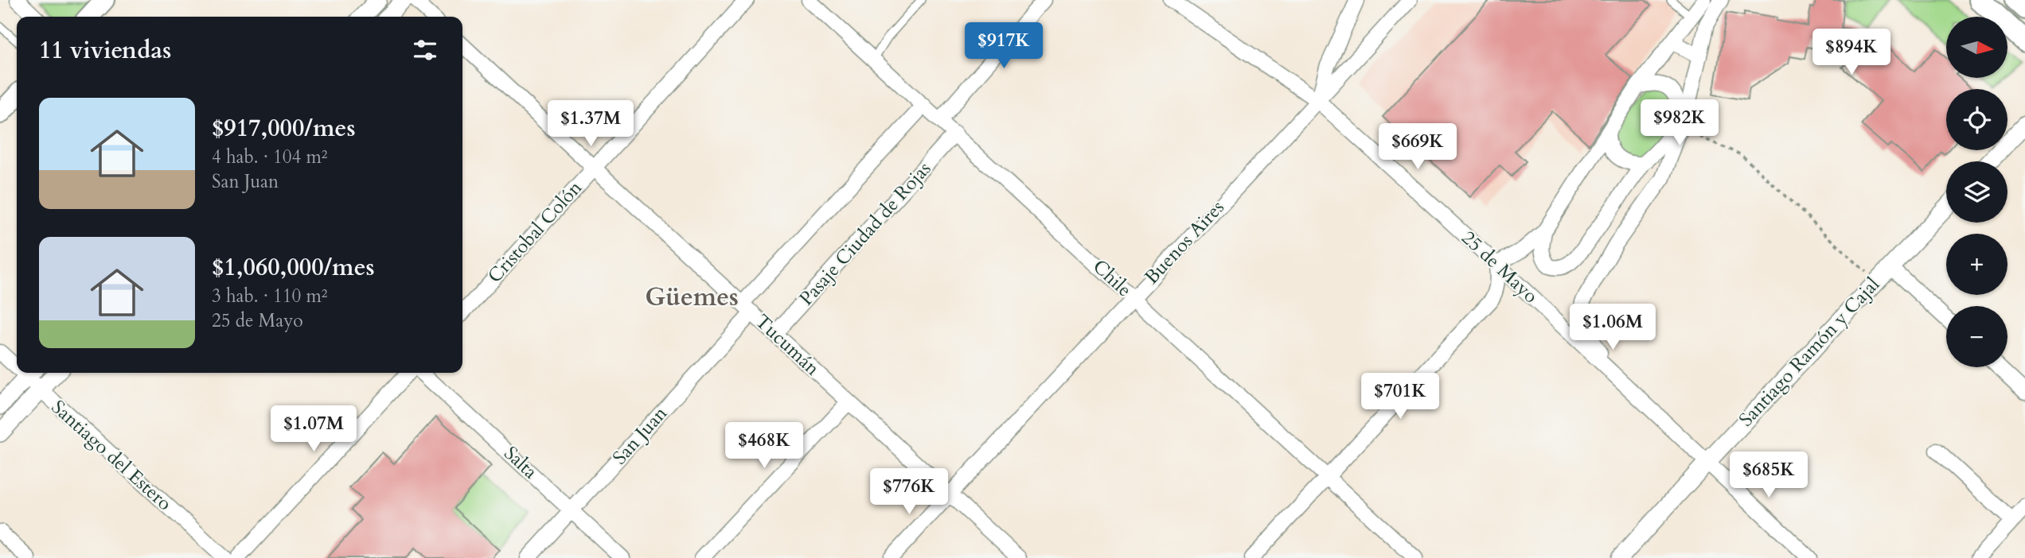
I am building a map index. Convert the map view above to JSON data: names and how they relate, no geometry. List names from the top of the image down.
{
  "streets": {
    "street": [
      "Cristobal Colón",
      "Pasaje Ciudad de Rojas",
      "Buenos Aires",
      "25 de Mayo",
      "Chile",
      "Tucumán",
      "Santiago Ramón y Cajal",
      "San Juan",
      "Santiago del Estero",
      "Salta"
    ]
  },
  "crossings": [
    ["Cristobal Colón", "Tucumán"],
    ["Pasaje Ciudad de Rojas", "Chile"],
    ["Pasaje Ciudad de Rojas", "Tucumán"],
    ["Buenos Aires", "25 de Mayo"],
    ["Buenos Aires", "Chile"],
    ["Buenos Aires", "Tucumán"],
    ["25 de Mayo", "Santiago Ramón y Cajal"],
    ["Chile", "San Juan"],
    ["Tucumán", "San Juan"],
    ["San Juan", "Salta"]
  ],
  "districts": ["Güemes"],
  "north": "right",
  "page": {
    "map_buttons": ["+", "−"],
    "heading": "11 viviendas",
    "price": [
      "$917K",
      "$894K",
      "$982K",
      "$1.37M",
      "$669K",
      "$1.06M",
      "$701K",
      "$1.07M",
      "$468K",
      "$685K",
      "$776K"
    ],
    "list": [
      {
        "name": "$917,000/mes",
        "note": "4 hab. · 104 m² · San Juan"
      },
      {
        "name": "$1,060,000/mes",
        "note": "3 hab. · 110 m² · 25 de Mayo"
      }
    ]
  }
}
